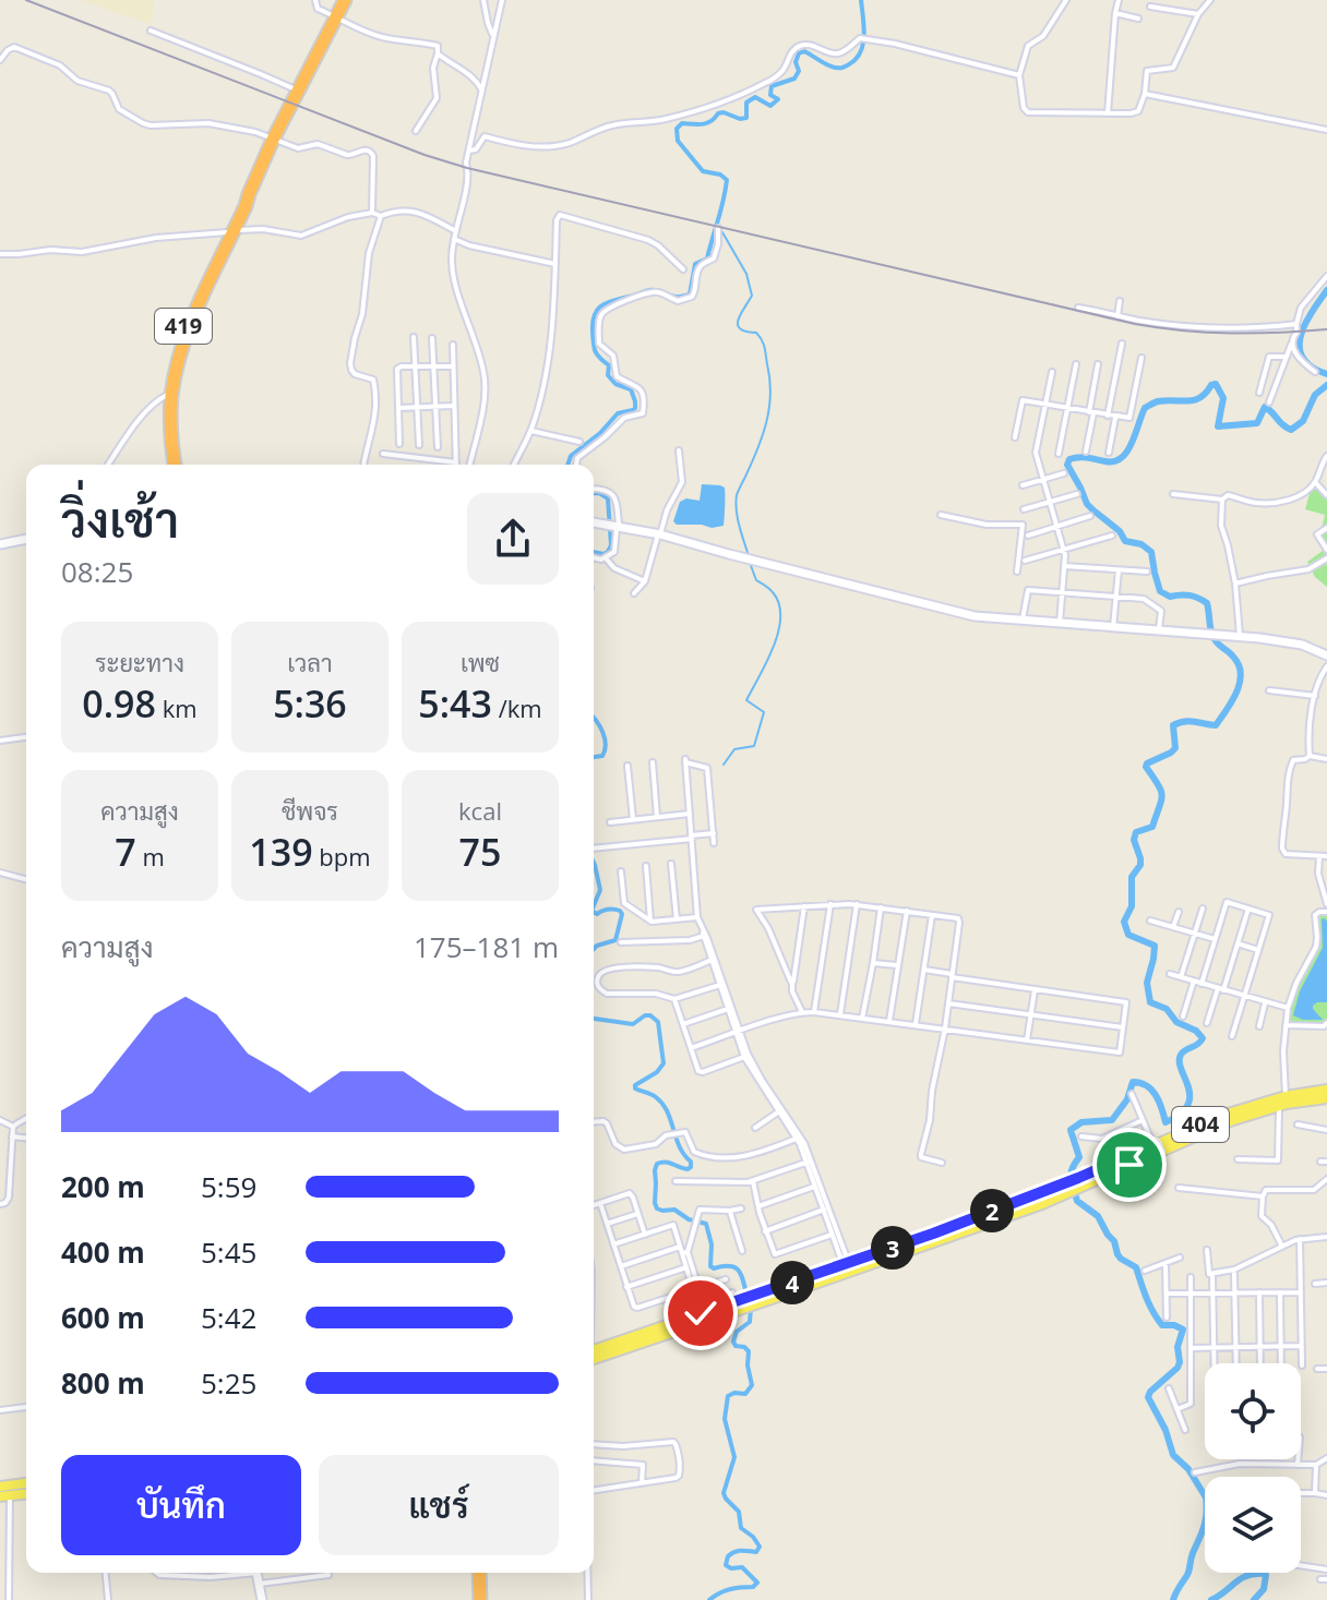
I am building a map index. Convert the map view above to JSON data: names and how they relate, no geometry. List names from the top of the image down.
{
  "streets": {
    "highway": ["419"],
    "main road": ["404"]
  },
  "page": {
    "heading": ["วิ่งเช้า", "08:25"],
    "stats": [
      ["ระยะทาง", "0.98 km"],
      ["เวลา", "5:36"],
      ["เพซ", "5:43 /km"],
      ["ความสูง", "7 m"],
      ["ชีพจร", "139 bpm"],
      ["kcal", "75"]
    ],
    "chart": ["ความสูง", "175–181 m"],
    "list": [
      {
        "name": "200 m",
        "note": "5:59"
      },
      {
        "name": "400 m",
        "note": "5:45"
      },
      {
        "name": "600 m",
        "note": "5:42"
      },
      {
        "name": "800 m",
        "note": "5:25"
      }
    ],
    "pins": ["2", "3", "4"],
    "buttons": ["บันทึก", "แชร์"]
  }
}
